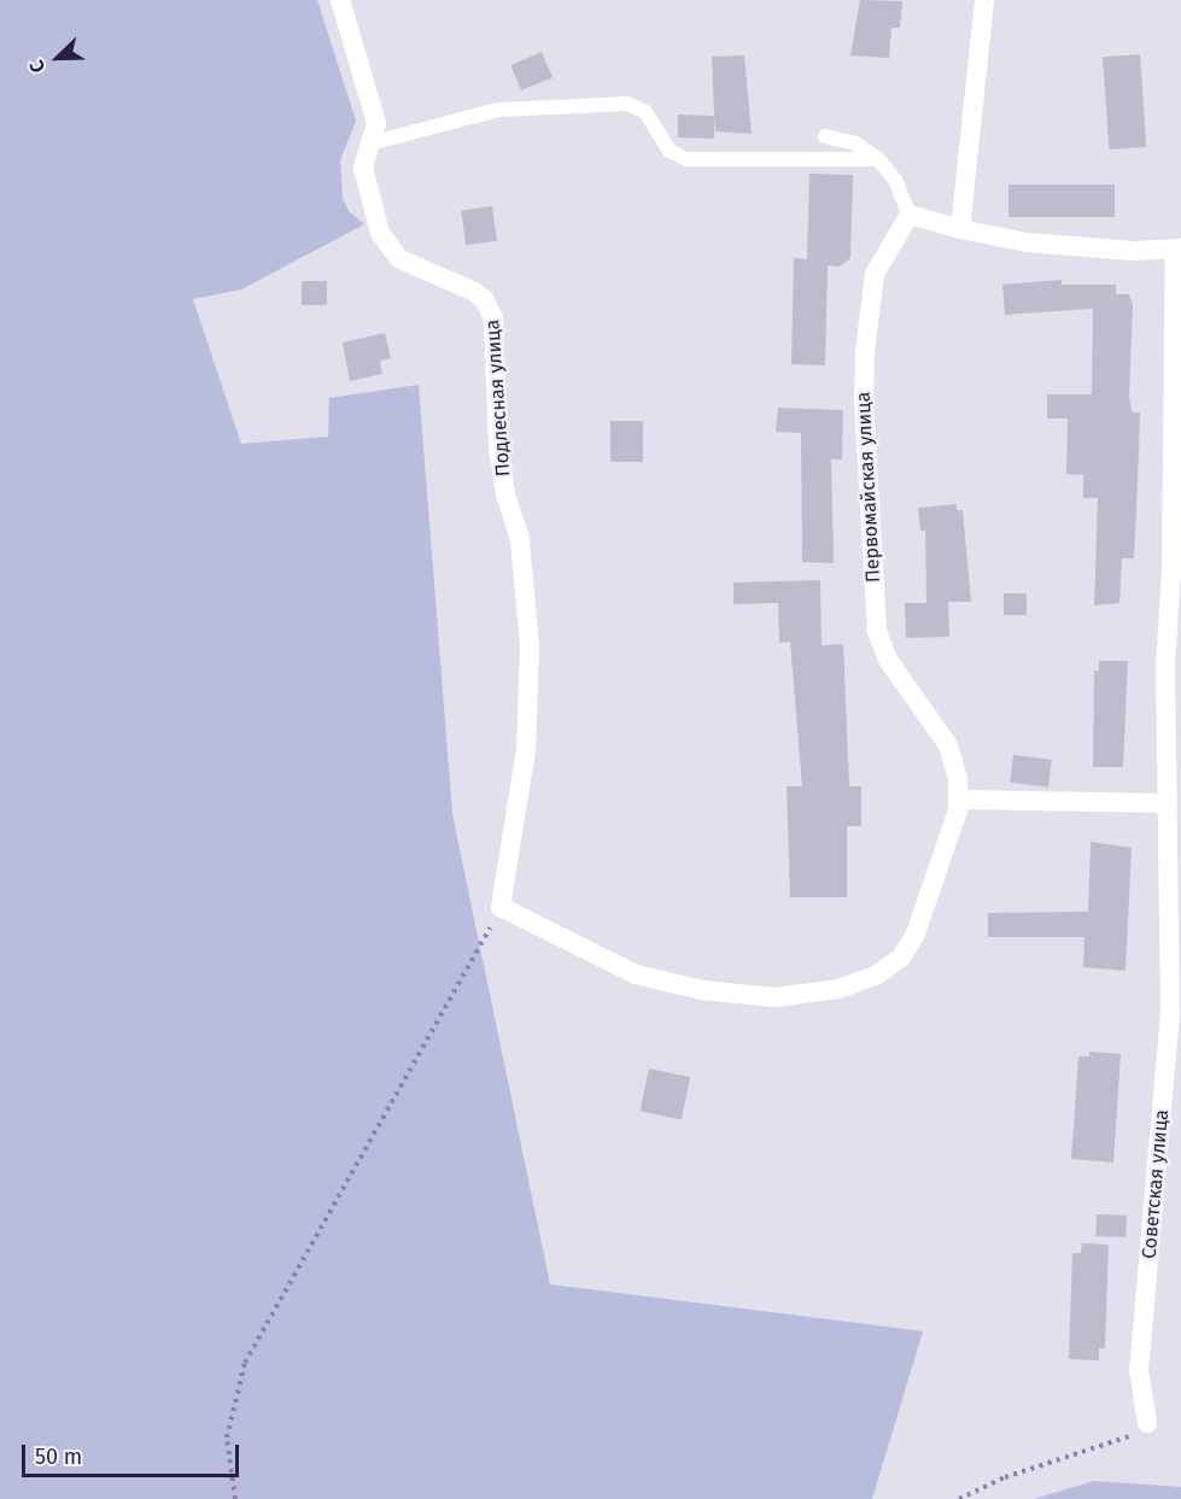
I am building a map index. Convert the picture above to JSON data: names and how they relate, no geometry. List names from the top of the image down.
{
  "streets": {
    "street": ["Подлесная улица", "Первомайская улица", "Советская улица"]
  },
  "crossings": [
    ["Подлесная улица", "Первомайская улица"]
  ],
  "scale_bar": "50 m",
  "north": "bottom left"
}
